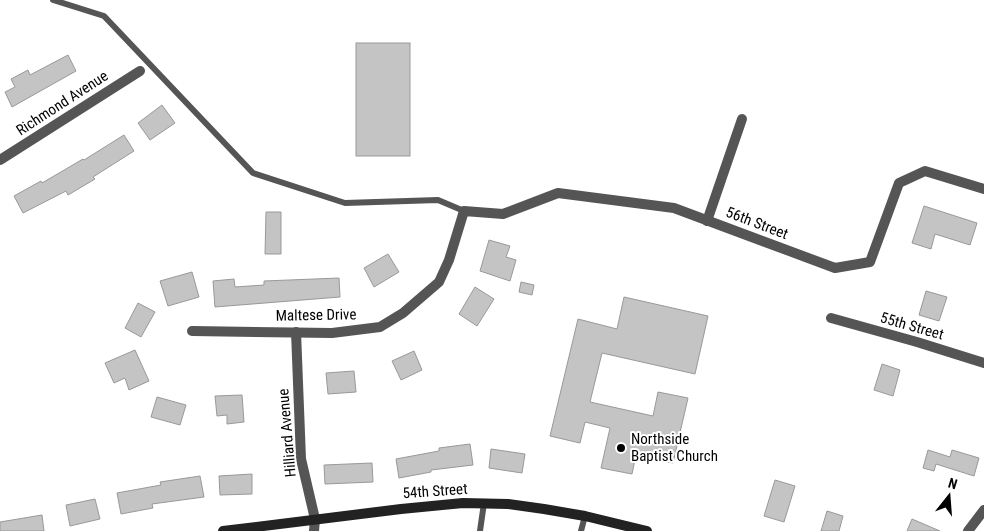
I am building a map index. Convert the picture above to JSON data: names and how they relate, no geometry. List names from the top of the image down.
{
  "streets": {
    "main road": ["54th Street"],
    "street": [
      "Richmond Avenue",
      "56th Street",
      "Maltese Drive",
      "55th Street",
      "Hilliard Avenue"
    ]
  },
  "crossings": [
    ["56th Street", "Maltese Drive"],
    ["Maltese Drive", "Hilliard Avenue"],
    ["Hilliard Avenue", "54th Street"]
  ],
  "places": ["Northside Baptist Church"],
  "north": "top"
}
